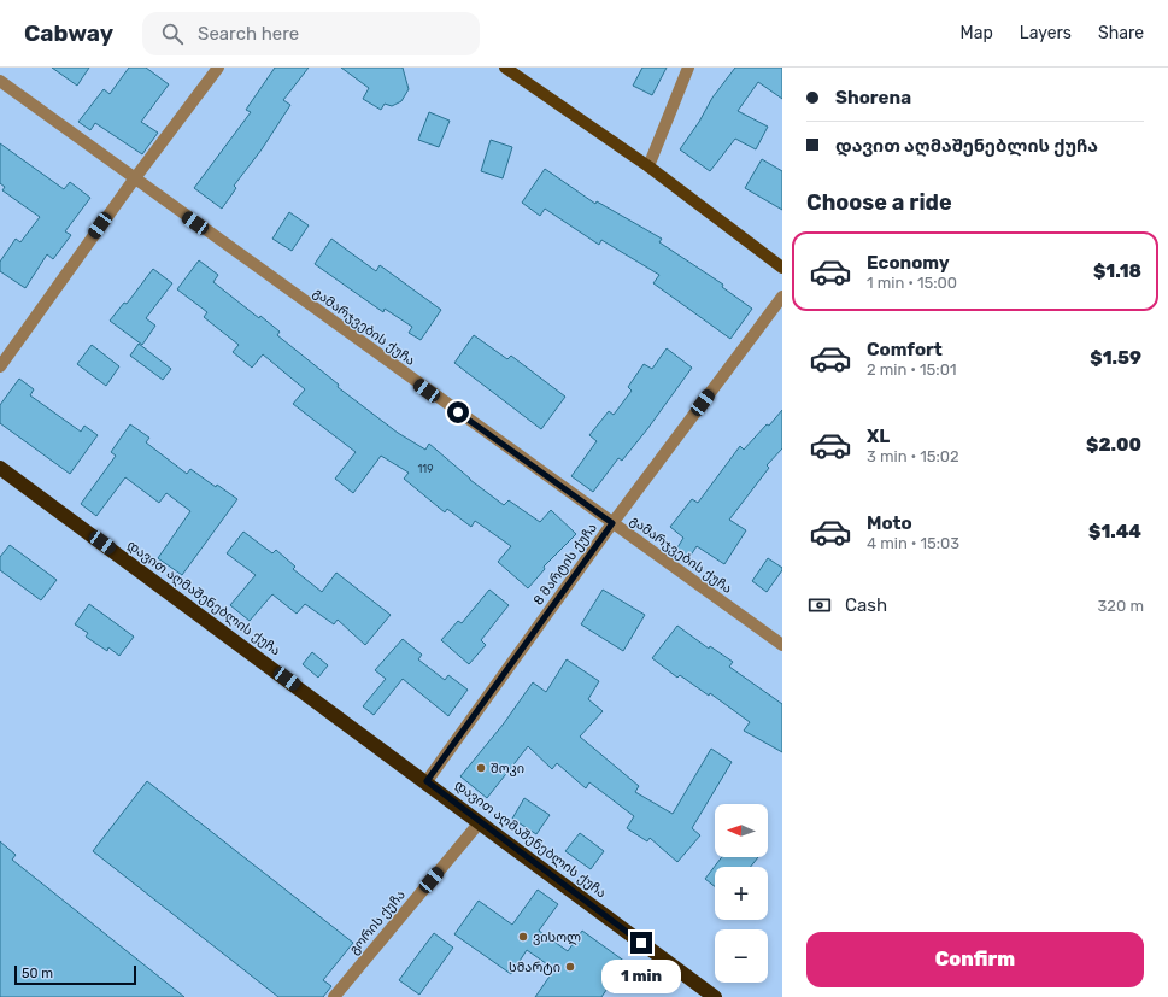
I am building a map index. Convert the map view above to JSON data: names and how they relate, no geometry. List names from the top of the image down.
{
  "streets": {
    "highway": ["დავით აღმაშენებლის ქუჩა"],
    "street": ["გამარჯვების ქუჩა", "8 მარტის ქუჩა", "გორის ქუჩა"]
  },
  "crossings": [
    ["გამარჯვების ქუჩა", "8 მარტის ქუჩა"],
    ["8 მარტის ქუჩა", "დავით აღმაშენებლის ქუჩა"],
    ["დავით აღმაშენებლის ქუჩა", "გორის ქუჩა"]
  ],
  "places": ["შოკი", "ვისოლ", "სმარტი"],
  "house_numbers": ["119"],
  "scale_bar": "50 m",
  "north": "left",
  "page": {
    "header": "Cabway",
    "search": "Search here",
    "nav": ["Map", "Layers", "Share"],
    "banner": ["Shorena", "დავით აღმაშენებლის ქუჩა"],
    "heading": "Choose a ride",
    "list": [
      {
        "name": "Economy",
        "note": "1 min · 15:00",
        "value": "$1.18"
      },
      {
        "name": "Comfort",
        "note": "2 min · 15:01",
        "value": "$1.59"
      },
      {
        "name": "XL",
        "note": "3 min · 15:02",
        "value": "$2.00"
      },
      {
        "name": "Moto",
        "note": "4 min · 15:03",
        "value": "$1.44"
      }
    ],
    "pay": ["Cash", "320 m"],
    "map_buttons": ["+", "−"],
    "buttons": "Confirm",
    "bubble": "1 min",
    "scale": "50 m"
  }
}
